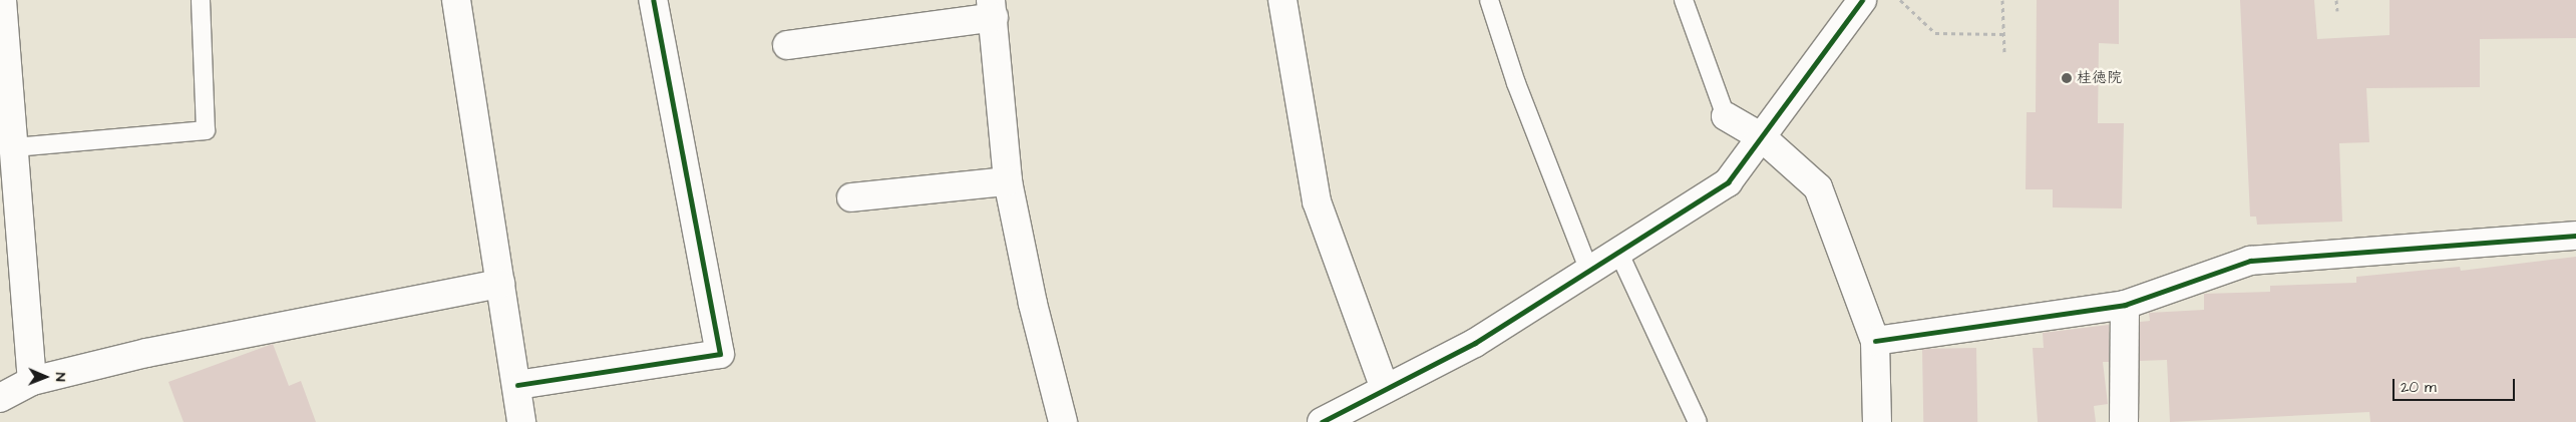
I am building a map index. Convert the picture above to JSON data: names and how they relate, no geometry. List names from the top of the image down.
{
  "places": ["桂徳院"],
  "scale_bar": "20 m",
  "north": "right"
}
